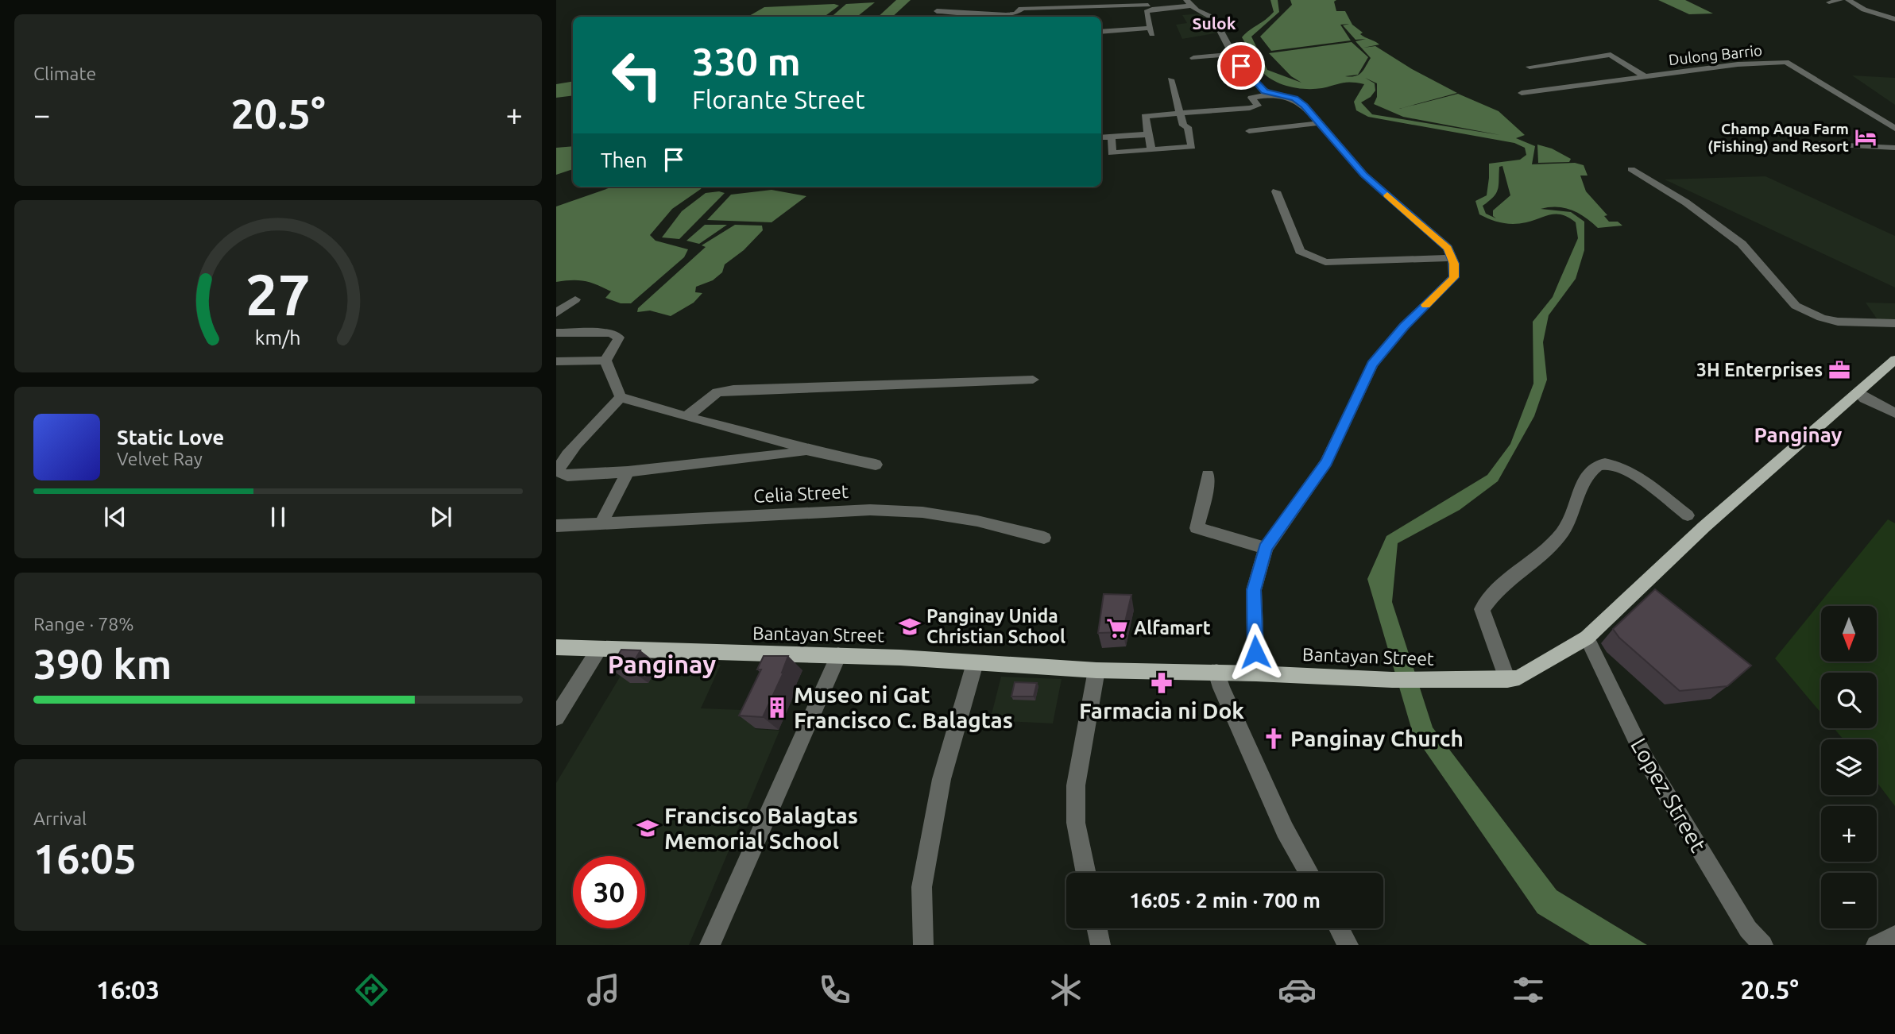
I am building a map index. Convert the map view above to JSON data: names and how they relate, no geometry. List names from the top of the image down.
{
  "streets": {
    "main road": ["Bantayan Street"],
    "street": ["Dulong Barrio", "Celia Street", "Lopez Street"]
  },
  "crossings": [
    ["Bantayan Street", "Lopez Street"]
  ],
  "districts": ["Sulok", "Panginay", "Panginay"],
  "places": {
    "hotel": ["Champ Aqua Farm (Fishing) and Resort"],
    "office": ["3H Enterprises"],
    "school or university": ["Panginay Unida Christian School", "Francisco Balagtas Memorial School"],
    "supermarket": ["Alfamart"],
    "pharmacy": ["Farmacia ni Dok"],
    "building": ["Museo ni Gat Francisco C. Balagtas"],
    "church": ["Panginay Church"]
  },
  "north": "bottom",
  "page": {
    "tile": [
      "Climate",
      ["Range · 78%", "390 km"],
      ["Arrival", "16:05"]
    ],
    "turn": ["330 m", "Florante Street"],
    "heat": ["−", "20.5°", "+"],
    "then": "Then",
    "song": ["Static Love", "Velvet Ray"],
    "map_buttons": ["+", "−"],
    "limit": "30",
    "trip": "16:05 · 2 min · 700 m",
    "tabs": ["16:03", "20.5°"],
    "gauge": ["27", "km/h"]
  }
}
